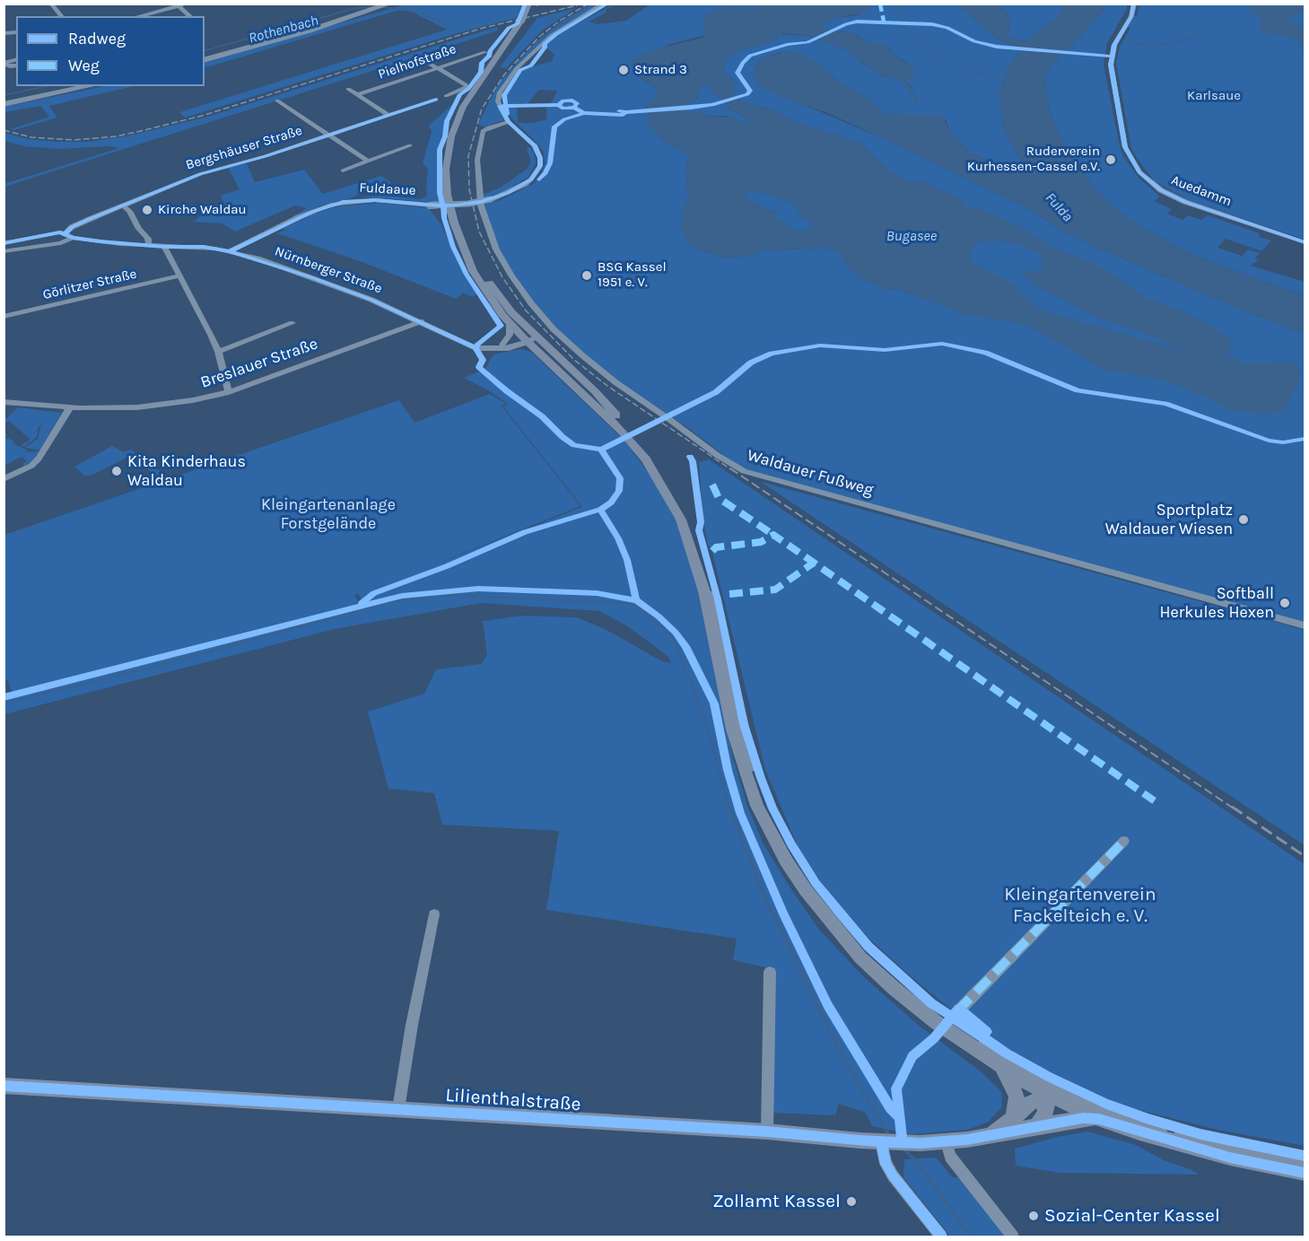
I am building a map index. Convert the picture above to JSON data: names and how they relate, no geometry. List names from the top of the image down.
{
  "streets": {
    "main road": ["Lilienthalstraße"],
    "street": [
      "Pielhofstraße",
      "Bergshäuser Straße",
      "Fuldaaue",
      "Auedamm",
      "Nürnberger Straße",
      "Görlitzer Straße",
      "Breslauer Straße",
      "Waldauer Fußweg"
    ]
  },
  "crossings": [
    ["Pielhofstraße", "Bergshäuser Straße"],
    ["Bergshäuser Straße", "Nürnberger Straße"],
    ["Fuldaaue", "Nürnberger Straße"],
    ["Fuldaaue", "Waldauer Fußweg"],
    ["Nürnberger Straße", "Breslauer Straße"]
  ],
  "water": ["Rothenbach", "Fulda", "Bugasee"],
  "parks": ["Karlsaue", "Kleingartenanlage Forstgelände", "Kleingartenverein Fackelteich e. V."],
  "places": [
    "Strand 3",
    "Ruderverein Kurhessen-Cassel e.V.",
    "Kirche Waldau",
    "BSG Kassel 1951 e. V.",
    "Kita Kinderhaus Waldau",
    "Sportplatz Waldauer Wiesen",
    "Softball Herkules Hexen",
    "Zollamt Kassel",
    "Sozial-Center Kassel"
  ],
  "legend": ["Radweg", "Weg"]
}
